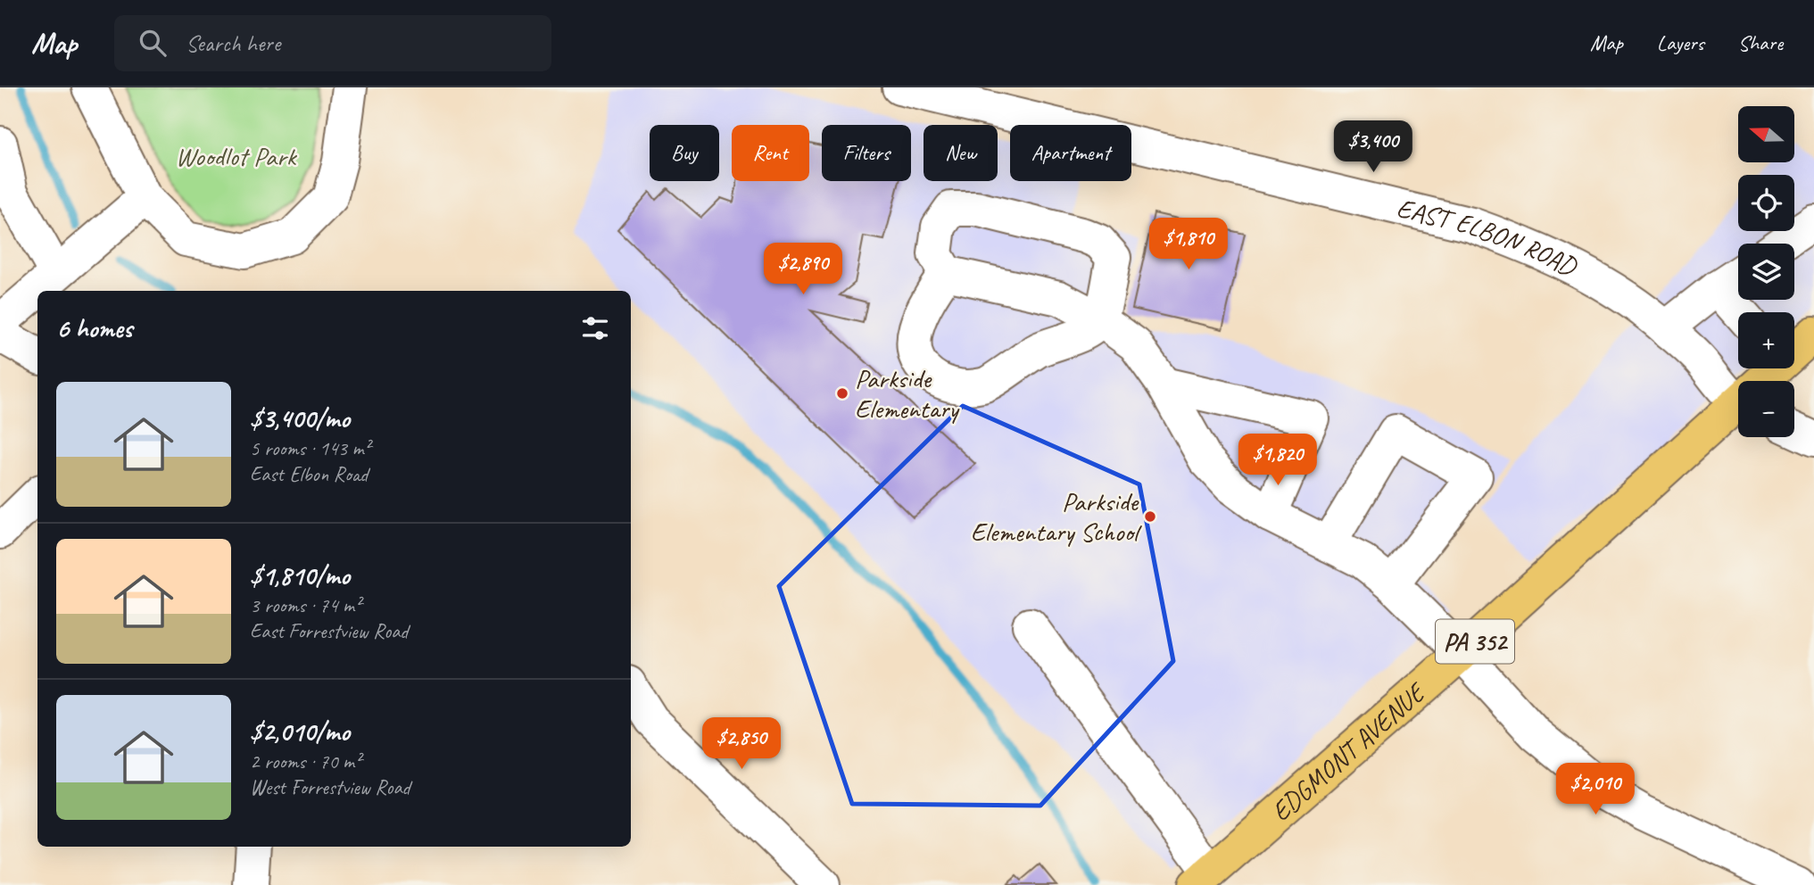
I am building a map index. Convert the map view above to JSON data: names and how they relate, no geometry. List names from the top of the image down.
{
  "streets": {
    "main road": ["PA 352", "EDGMONT AVENUE"],
    "street": ["EAST ELBON ROAD"]
  },
  "parks": ["Woodlot Park"],
  "places": ["Parkside Elementary", "Parkside Elementary School"],
  "north": "left",
  "page": {
    "header": "Map",
    "search": "Search here",
    "nav": ["Map", "Layers", "Share"],
    "map_buttons": ["+", "−"],
    "price": [
      "$3,400",
      "$1,810",
      "$2,890",
      "$1,820",
      "$2,850",
      "$2,010"
    ],
    "chip": [
      "Buy",
      "Rent",
      "Filters",
      "New",
      "Apartment"
    ],
    "heading": "6 homes",
    "list": [
      {
        "name": "$3,400/mo",
        "note": "5 rooms · 143 m² · East Elbon Road"
      },
      {
        "name": "$1,810/mo",
        "note": "3 rooms · 74 m² · East Forrestview Road"
      },
      {
        "name": "$2,010/mo",
        "note": "2 rooms · 70 m² · West Forrestview Road"
      }
    ]
  }
}
